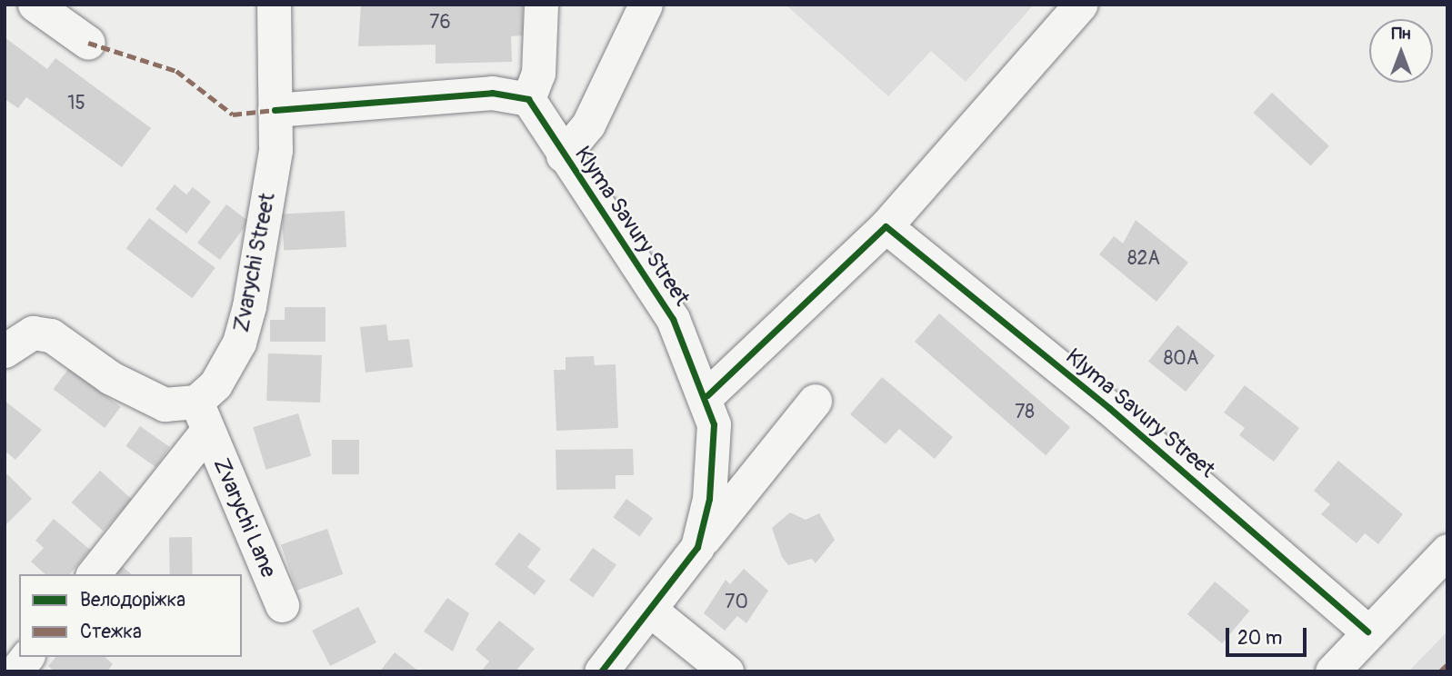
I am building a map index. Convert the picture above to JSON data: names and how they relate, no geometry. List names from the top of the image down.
{
  "streets": {
    "street": ["Klyma Savury Street", "Zvarychi Street", "Zvarychi Lane"]
  },
  "crossings": [
    ["Zvarychi Street", "Zvarychi Lane"]
  ],
  "house_numbers": [
    "76",
    "15",
    "82А",
    "80А",
    "78",
    "70"
  ],
  "legend": ["Велодоріжка", "Стежка"],
  "scale_bar": "20 m",
  "north": "top"
}
